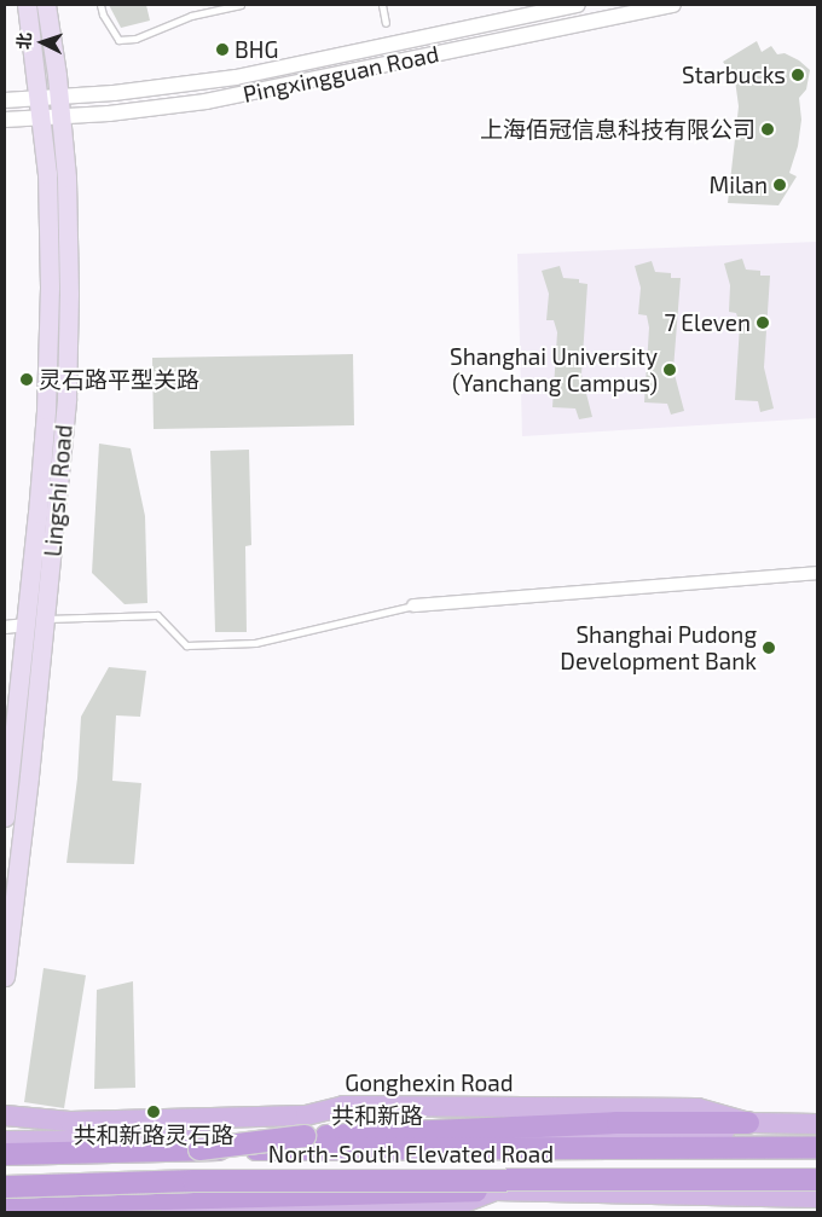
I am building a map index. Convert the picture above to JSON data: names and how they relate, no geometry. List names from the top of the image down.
{
  "streets": {
    "highway": ["North-South Elevated Road"],
    "main road": ["Lingshi Road", "Gonghexin Road", "共和新路"],
    "street": ["Pingxingguan Road"]
  },
  "crossings": [
    ["Pingxingguan Road", "Lingshi Road"],
    ["Gonghexin Road", "共和新路"]
  ],
  "places": [
    "BHG",
    "Starbucks",
    "上海佰冠信息科技有限公司",
    "Milan",
    "7 Eleven",
    "Shanghai University (Yanchang Campus)",
    "灵石路平型关路",
    "Shanghai Pudong Development Bank",
    "共和新路灵石路"
  ],
  "north": "left"
}
